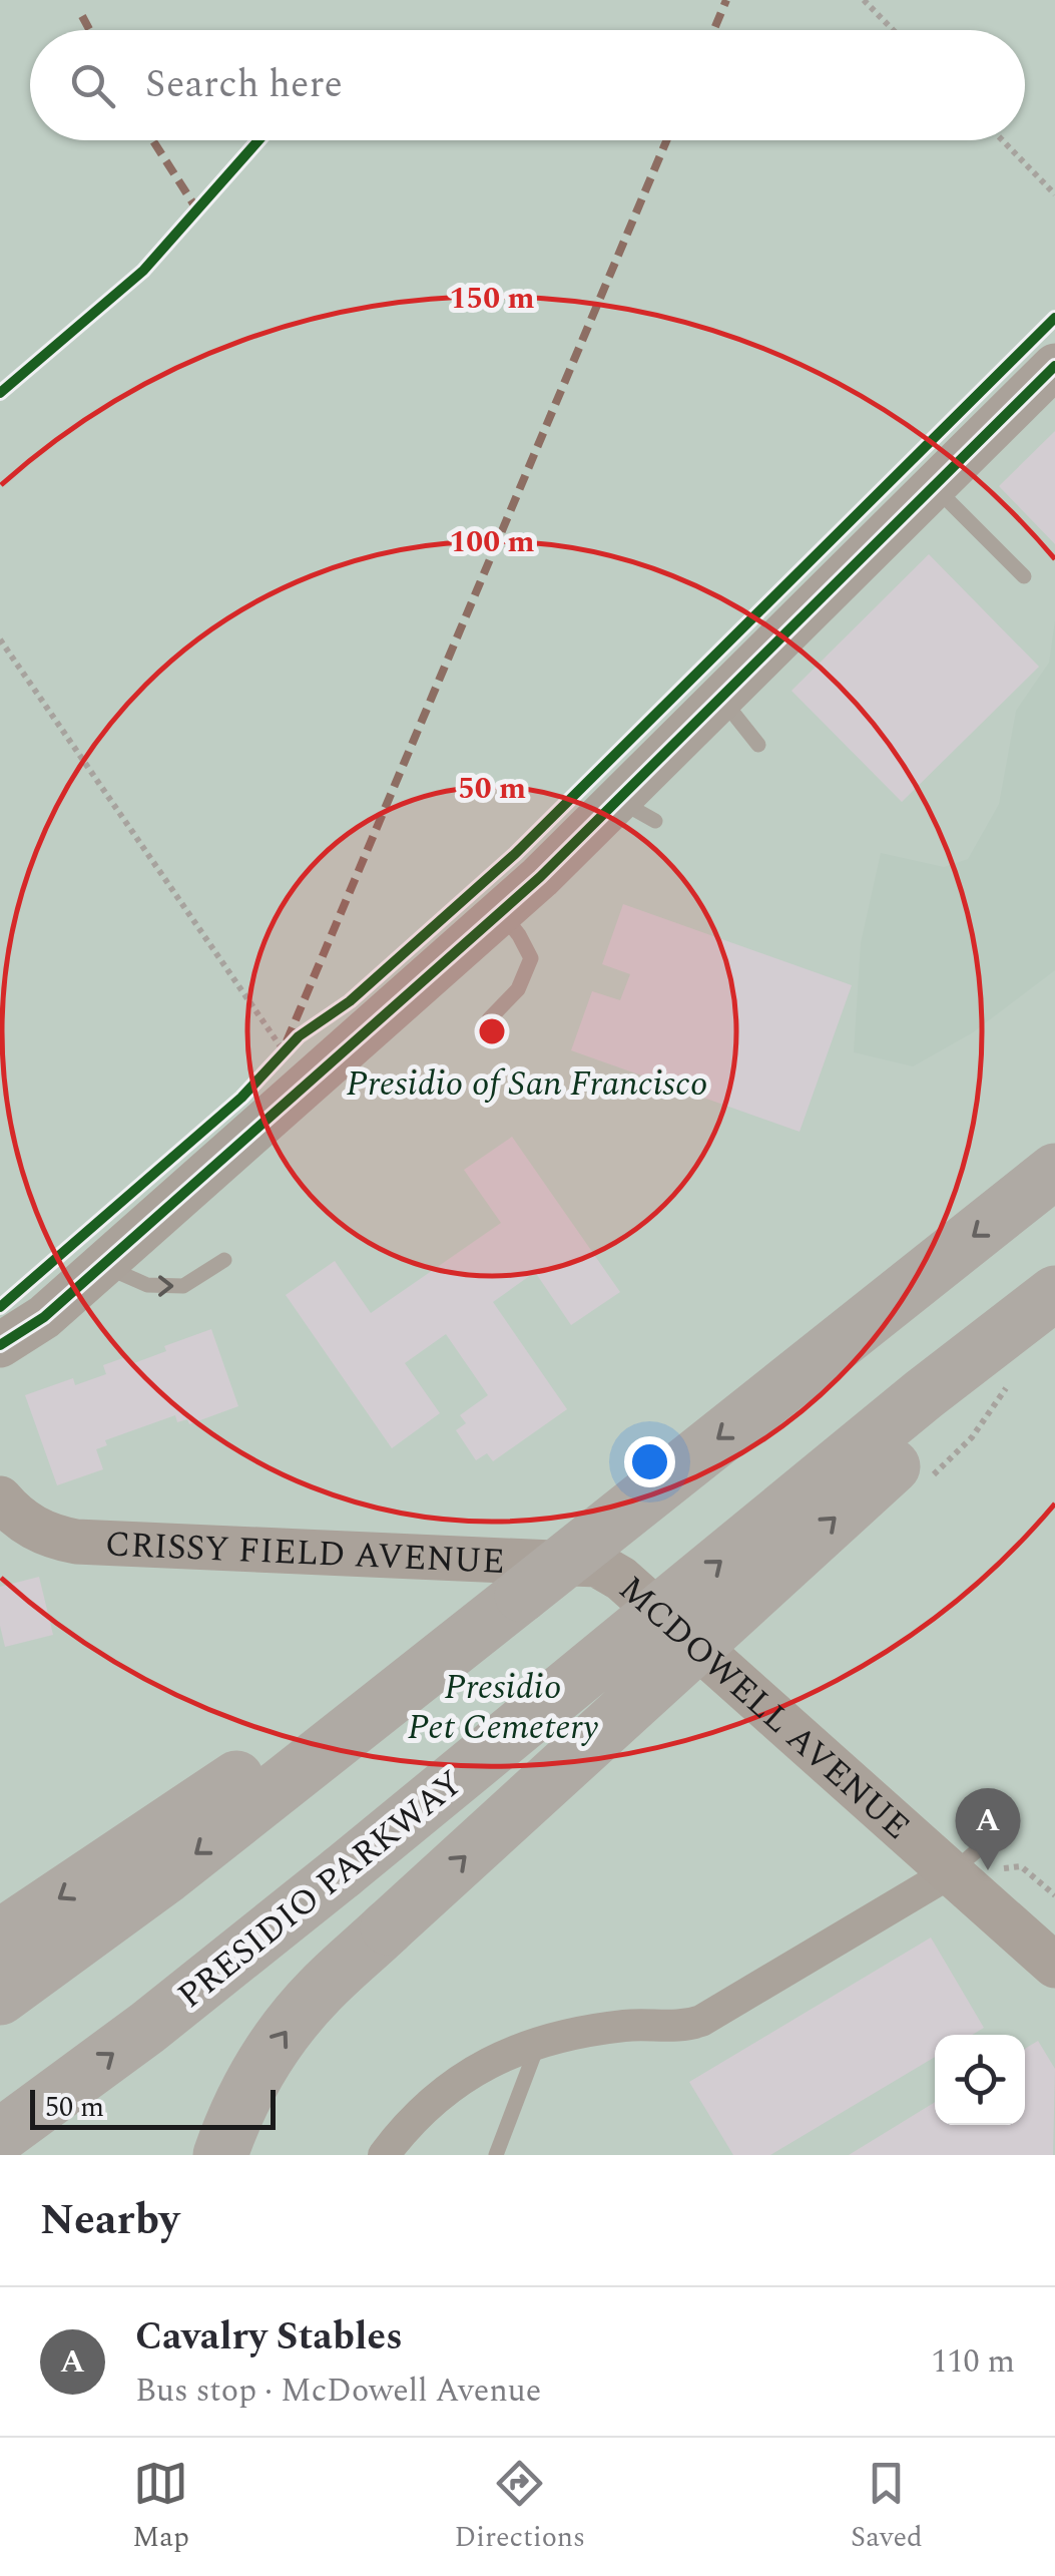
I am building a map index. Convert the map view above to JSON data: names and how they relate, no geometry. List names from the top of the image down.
{
  "streets": {
    "highway": ["PRESIDIO PARKWAY"],
    "street": ["CRISSY FIELD AVENUE", "MCDOWELL AVENUE"]
  },
  "crossings": [
    ["CRISSY FIELD AVENUE", "MCDOWELL AVENUE"]
  ],
  "parks": ["Presidio of San Francisco", "Presidio Pet Cemetery"],
  "scale_bar": "50 m",
  "page": {
    "search": "Search here",
    "pins": "A",
    "scale": "50 m",
    "heading": "Nearby",
    "list": [
      {
        "mark": "A",
        "name": "Cavalry Stables",
        "note": "Bus stop · McDowell Avenue",
        "value": "110 m"
      }
    ],
    "nav": ["Map", "Directions", "Saved"]
  },
  "rings": ["150 m", "100 m", "50 m"]
}
